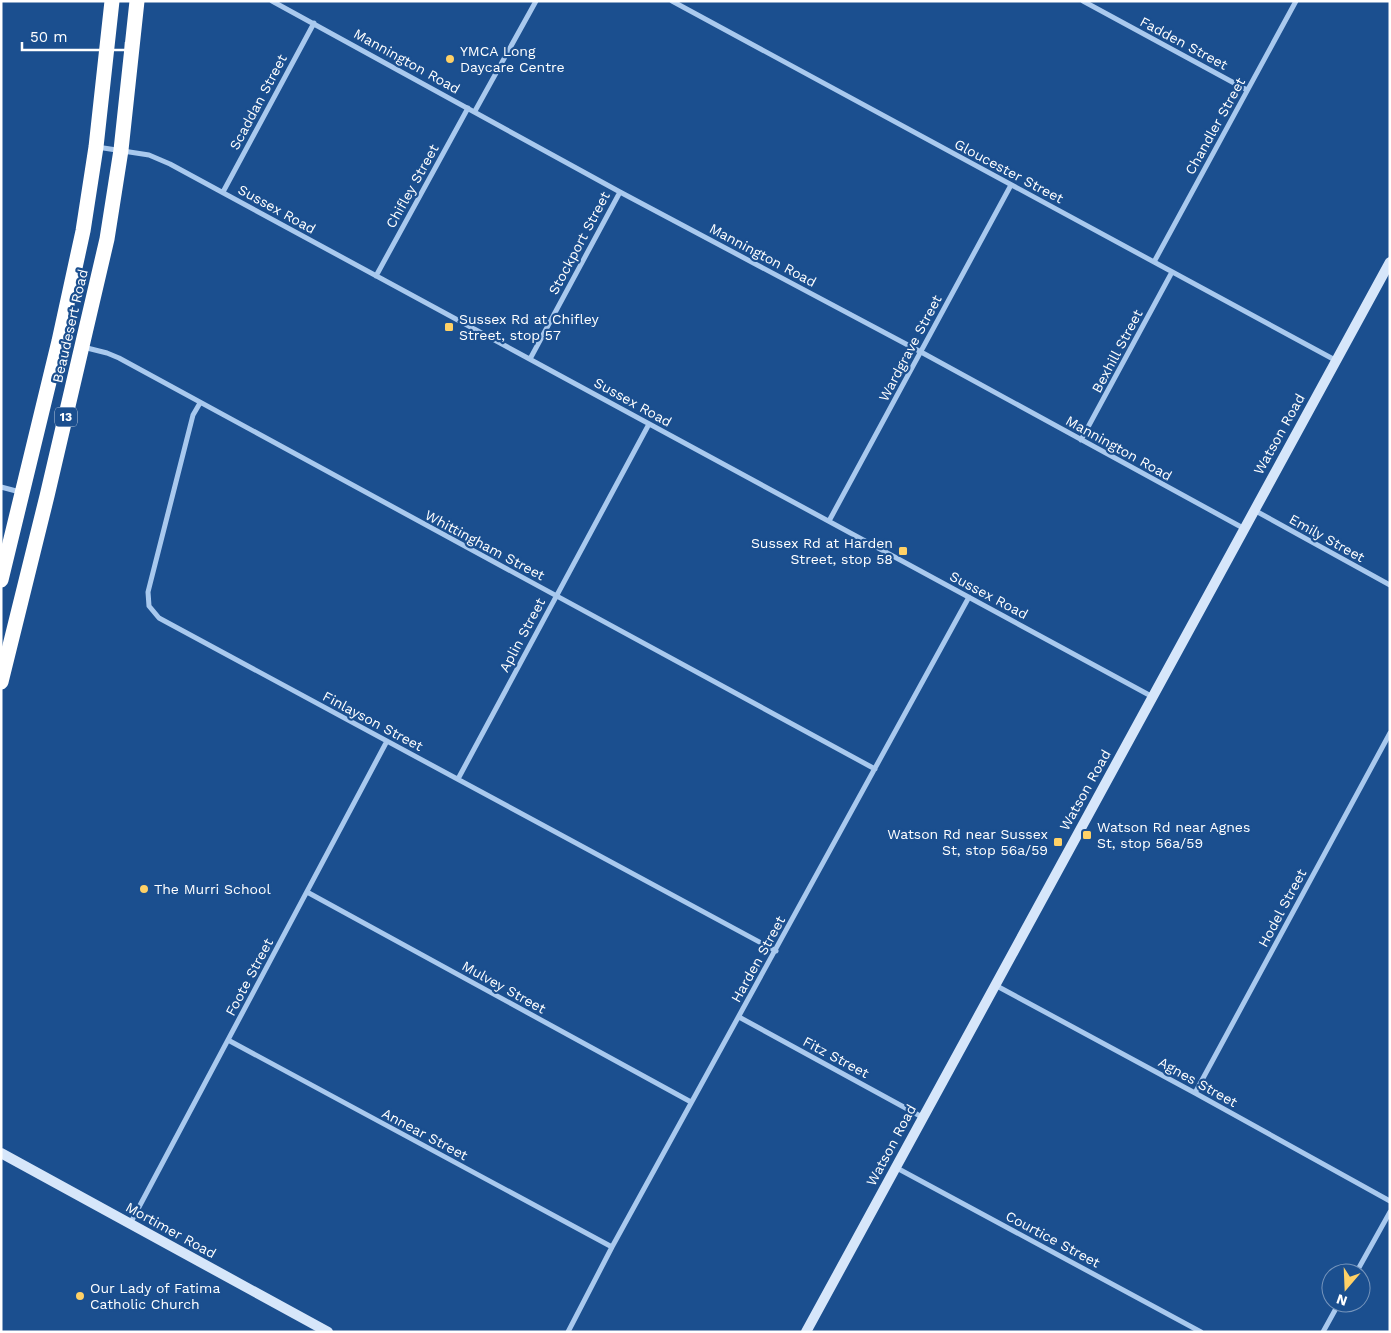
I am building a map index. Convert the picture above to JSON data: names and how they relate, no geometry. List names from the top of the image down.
{
  "streets": {
    "highway": ["Beaudesert Road", "13"],
    "street": [
      "Fadden Street",
      "Mannington Road",
      "Scaddan Street",
      "Chandler Street",
      "Gloucester Street",
      "Chifley Street",
      "Sussex Road",
      "Stockport Street",
      "Wardgrave Street",
      "Bexhill Street",
      "Watson Road",
      "Emily Street",
      "Whittingham Street",
      "Aplin Street",
      "Finlayson Street",
      "Hodel Street",
      "Harden Street",
      "Foote Street",
      "Mulvey Street",
      "Fitz Street",
      "Agnes Street",
      "Annear Street",
      "Mortimer Road",
      "Courtice Street"
    ]
  },
  "crossings": [
    ["Fadden Street", "Chandler Street"],
    ["Mannington Road", "Scaddan Street"],
    ["Mannington Road", "Chifley Street"],
    ["Mannington Road", "Stockport Street"],
    ["Mannington Road", "Wardgrave Street"],
    ["Mannington Road", "Bexhill Street"],
    ["Mannington Road", "Watson Road"],
    ["Scaddan Street", "Sussex Road"],
    ["Chandler Street", "Gloucester Street"],
    ["Gloucester Street", "Wardgrave Street"],
    ["Gloucester Street", "Bexhill Street"],
    ["Gloucester Street", "Watson Road"],
    ["Chifley Street", "Sussex Road"],
    ["Sussex Road", "Stockport Street"],
    ["Sussex Road", "Beaudesert Road"],
    ["Sussex Road", "Wardgrave Street"],
    ["Sussex Road", "Watson Road"],
    ["Sussex Road", "Aplin Street"],
    ["Sussex Road", "Harden Street"],
    ["Beaudesert Road", "Whittingham Street"],
    ["Watson Road", "Emily Street"],
    ["Watson Road", "Fitz Street"],
    ["Watson Road", "Agnes Street"],
    ["Watson Road", "Courtice Street"],
    ["Whittingham Street", "Aplin Street"],
    ["Whittingham Street", "Finlayson Street"],
    ["Whittingham Street", "Harden Street"],
    ["Aplin Street", "Finlayson Street"],
    ["Finlayson Street", "Harden Street"],
    ["Finlayson Street", "Foote Street"],
    ["Hodel Street", "Agnes Street"],
    ["Harden Street", "Mulvey Street"],
    ["Harden Street", "Fitz Street"],
    ["Harden Street", "Annear Street"],
    ["Foote Street", "Mulvey Street"],
    ["Foote Street", "Annear Street"],
    ["Foote Street", "Mortimer Road"]
  ],
  "places": {
    "other": ["YMCA Long Daycare Centre", "The Murri School", "Our Lady of Fatima Catholic Church"],
    "transit": [
      "Sussex Rd at Chifley Street, stop 57",
      "Sussex Rd at Harden Street, stop 58",
      "Watson Rd near Agnes St, stop 56a/59",
      "Watson Rd near Sussex St, stop 56a/59"
    ]
  },
  "scale_bar": "50 m",
  "north": "bottom"
}
